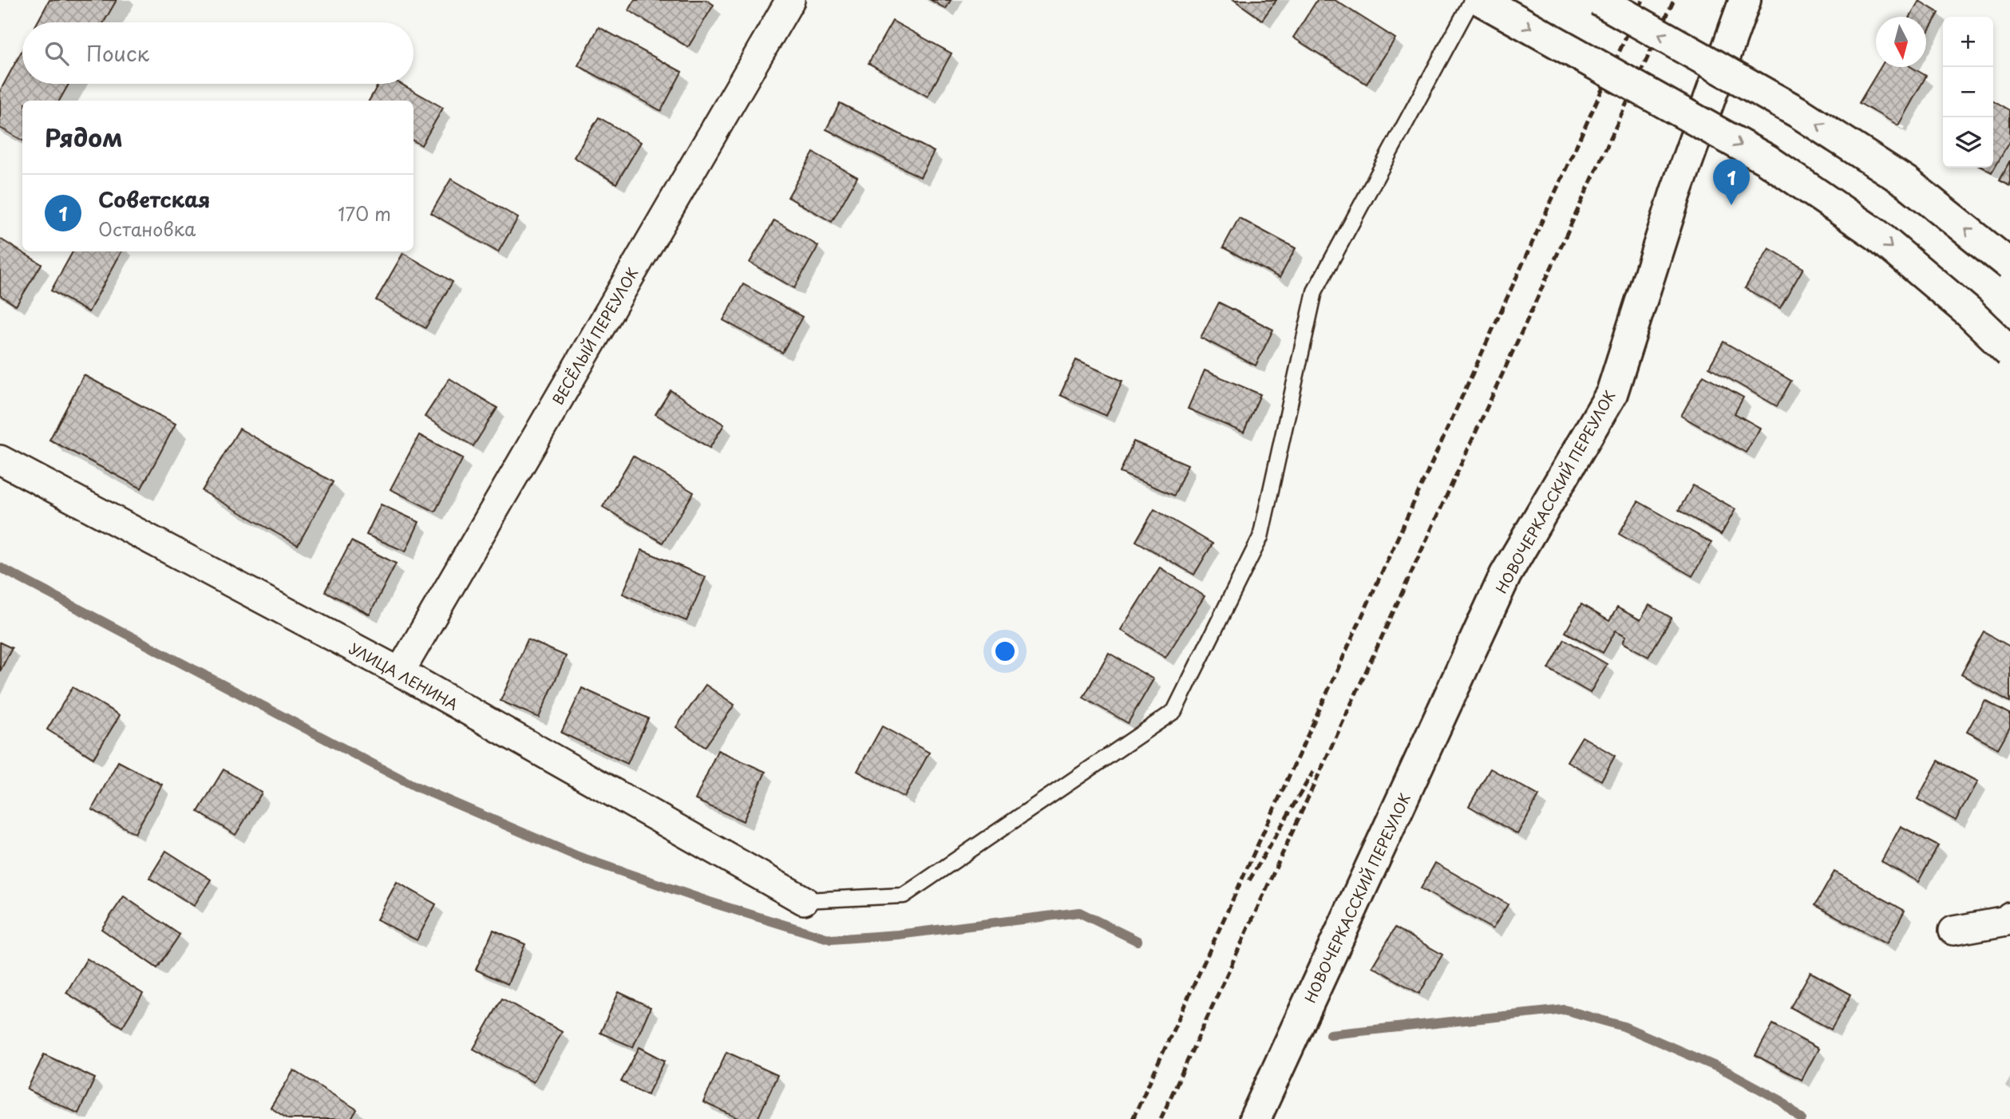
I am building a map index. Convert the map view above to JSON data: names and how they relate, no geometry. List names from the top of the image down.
{
  "streets": {
    "main road": ["НОВОЧЕРКАССКИЙ ПЕРЕУЛОК"],
    "street": ["ВЕСЁЛЫЙ ПЕРЕУЛОК", "УЛИЦА ЛЕНИНА"]
  },
  "crossings": [
    ["ВЕСЁЛЫЙ ПЕРЕУЛОК", "УЛИЦА ЛЕНИНА"]
  ],
  "north": "bottom",
  "page": {
    "map_buttons": ["+", "−"],
    "search": "Поиск",
    "heading": "Рядом",
    "pins": "1",
    "list": [
      {
        "mark": "1",
        "name": "Советская",
        "note": "Остановка",
        "value": "170 m"
      }
    ]
  }
}
